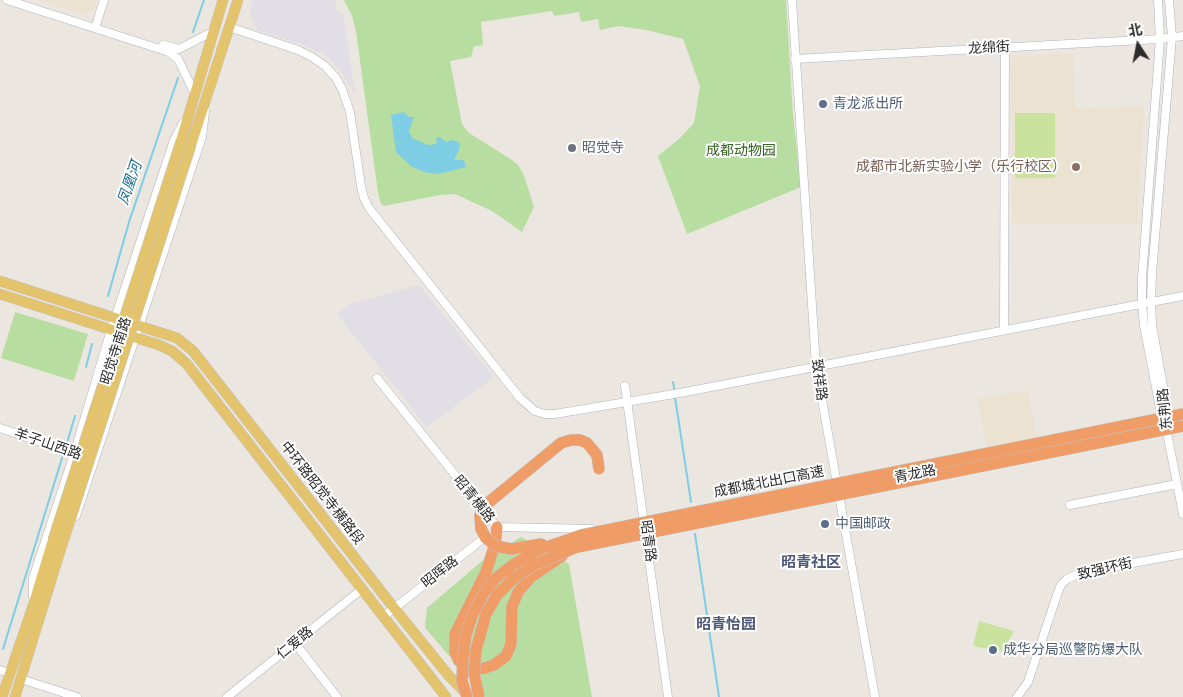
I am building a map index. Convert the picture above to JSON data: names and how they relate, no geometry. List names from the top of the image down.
{
  "streets": {
    "highway": ["成都城北出口高速"],
    "main road": ["昭觉寺南路", "中环路昭觉寺横路段"],
    "street": [
      "龙绵街",
      "致祥路",
      "东荆路",
      "羊子山西路",
      "青龙路",
      "昭青横路",
      "昭青路",
      "致强环街",
      "昭晖路",
      "仁爱路"
    ]
  },
  "crossings": [
    ["龙绵街", "致祥路"],
    ["龙绵街", "东荆路"],
    ["昭觉寺南路", "羊子山西路"],
    ["昭觉寺南路", "中环路昭觉寺横路段"],
    ["致祥路", "青龙路"],
    ["东荆路", "青龙路"],
    ["青龙路", "昭青横路"],
    ["青龙路", "昭青路"],
    ["成都城北出口高速", "中环路昭觉寺横路段"],
    ["中环路昭觉寺横路段", "昭晖路"],
    ["中环路昭觉寺横路段", "仁爱路"],
    ["昭青横路", "昭青路"],
    ["昭青横路", "昭晖路"]
  ],
  "districts": ["昭青社区", "昭青怡园"],
  "water": ["凤凰河"],
  "parks": ["成都动物园"],
  "places": [
    "青龙派出所",
    "昭觉寺",
    "成都市北新实验小学（乐行校区）",
    "中国邮政",
    "成华分局巡警防爆大队"
  ],
  "north": "top"
}
